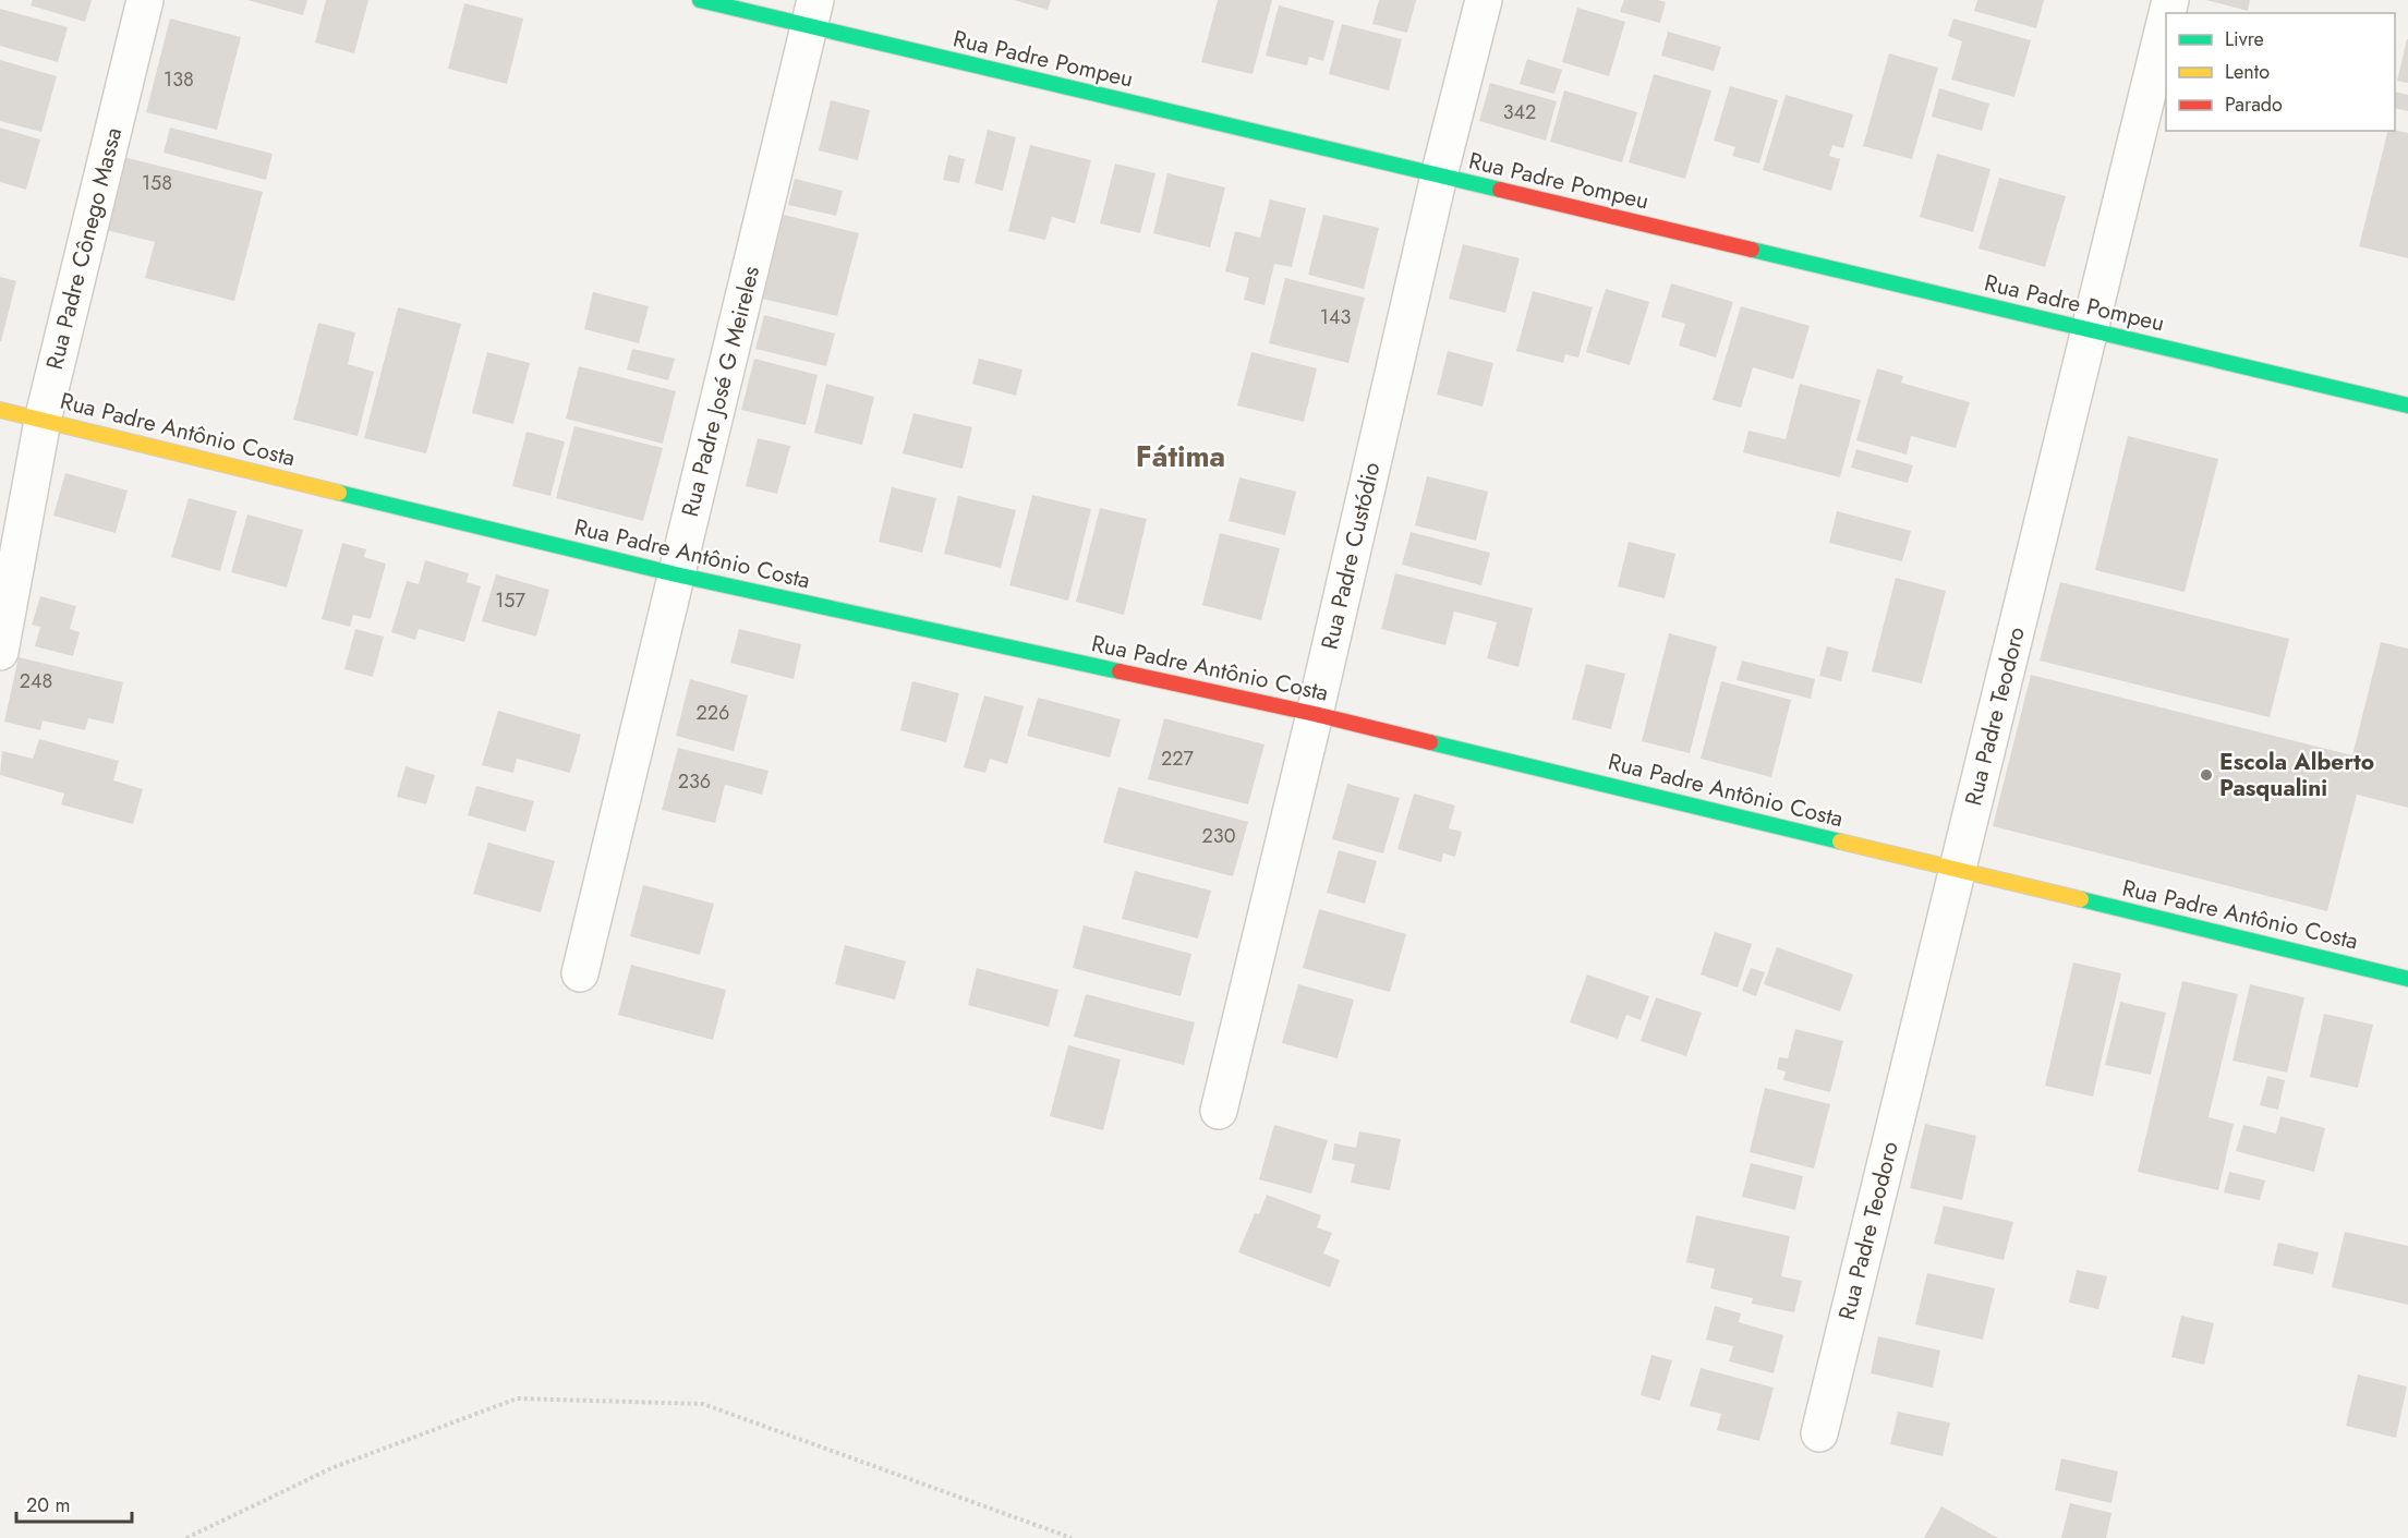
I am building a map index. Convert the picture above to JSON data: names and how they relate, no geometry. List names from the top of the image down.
{
  "streets": {
    "street": [
      "Rua Padre Pompeu",
      "Rua Padre Cônego Massa",
      "Rua Padre José G Meireles",
      "Rua Padre Antônio Costa",
      "Rua Padre Custódio",
      "Rua Padre Teodoro"
    ]
  },
  "crossings": [
    ["Rua Padre Pompeu", "Rua Padre José G Meireles"],
    ["Rua Padre Pompeu", "Rua Padre Custódio"],
    ["Rua Padre Pompeu", "Rua Padre Teodoro"],
    ["Rua Padre Cônego Massa", "Rua Padre Antônio Costa"],
    ["Rua Padre José G Meireles", "Rua Padre Antônio Costa"],
    ["Rua Padre Antônio Costa", "Rua Padre Custódio"],
    ["Rua Padre Antônio Costa", "Rua Padre Teodoro"]
  ],
  "districts": ["Fátima"],
  "places": ["Escola Alberto Pasqualini"],
  "house_numbers": [
    "138",
    "342",
    "158",
    "143",
    "157",
    "248",
    "226",
    "227",
    "236",
    "230"
  ],
  "legend": ["Livre", "Lento", "Parado"],
  "scale_bar": "20 m"
}
